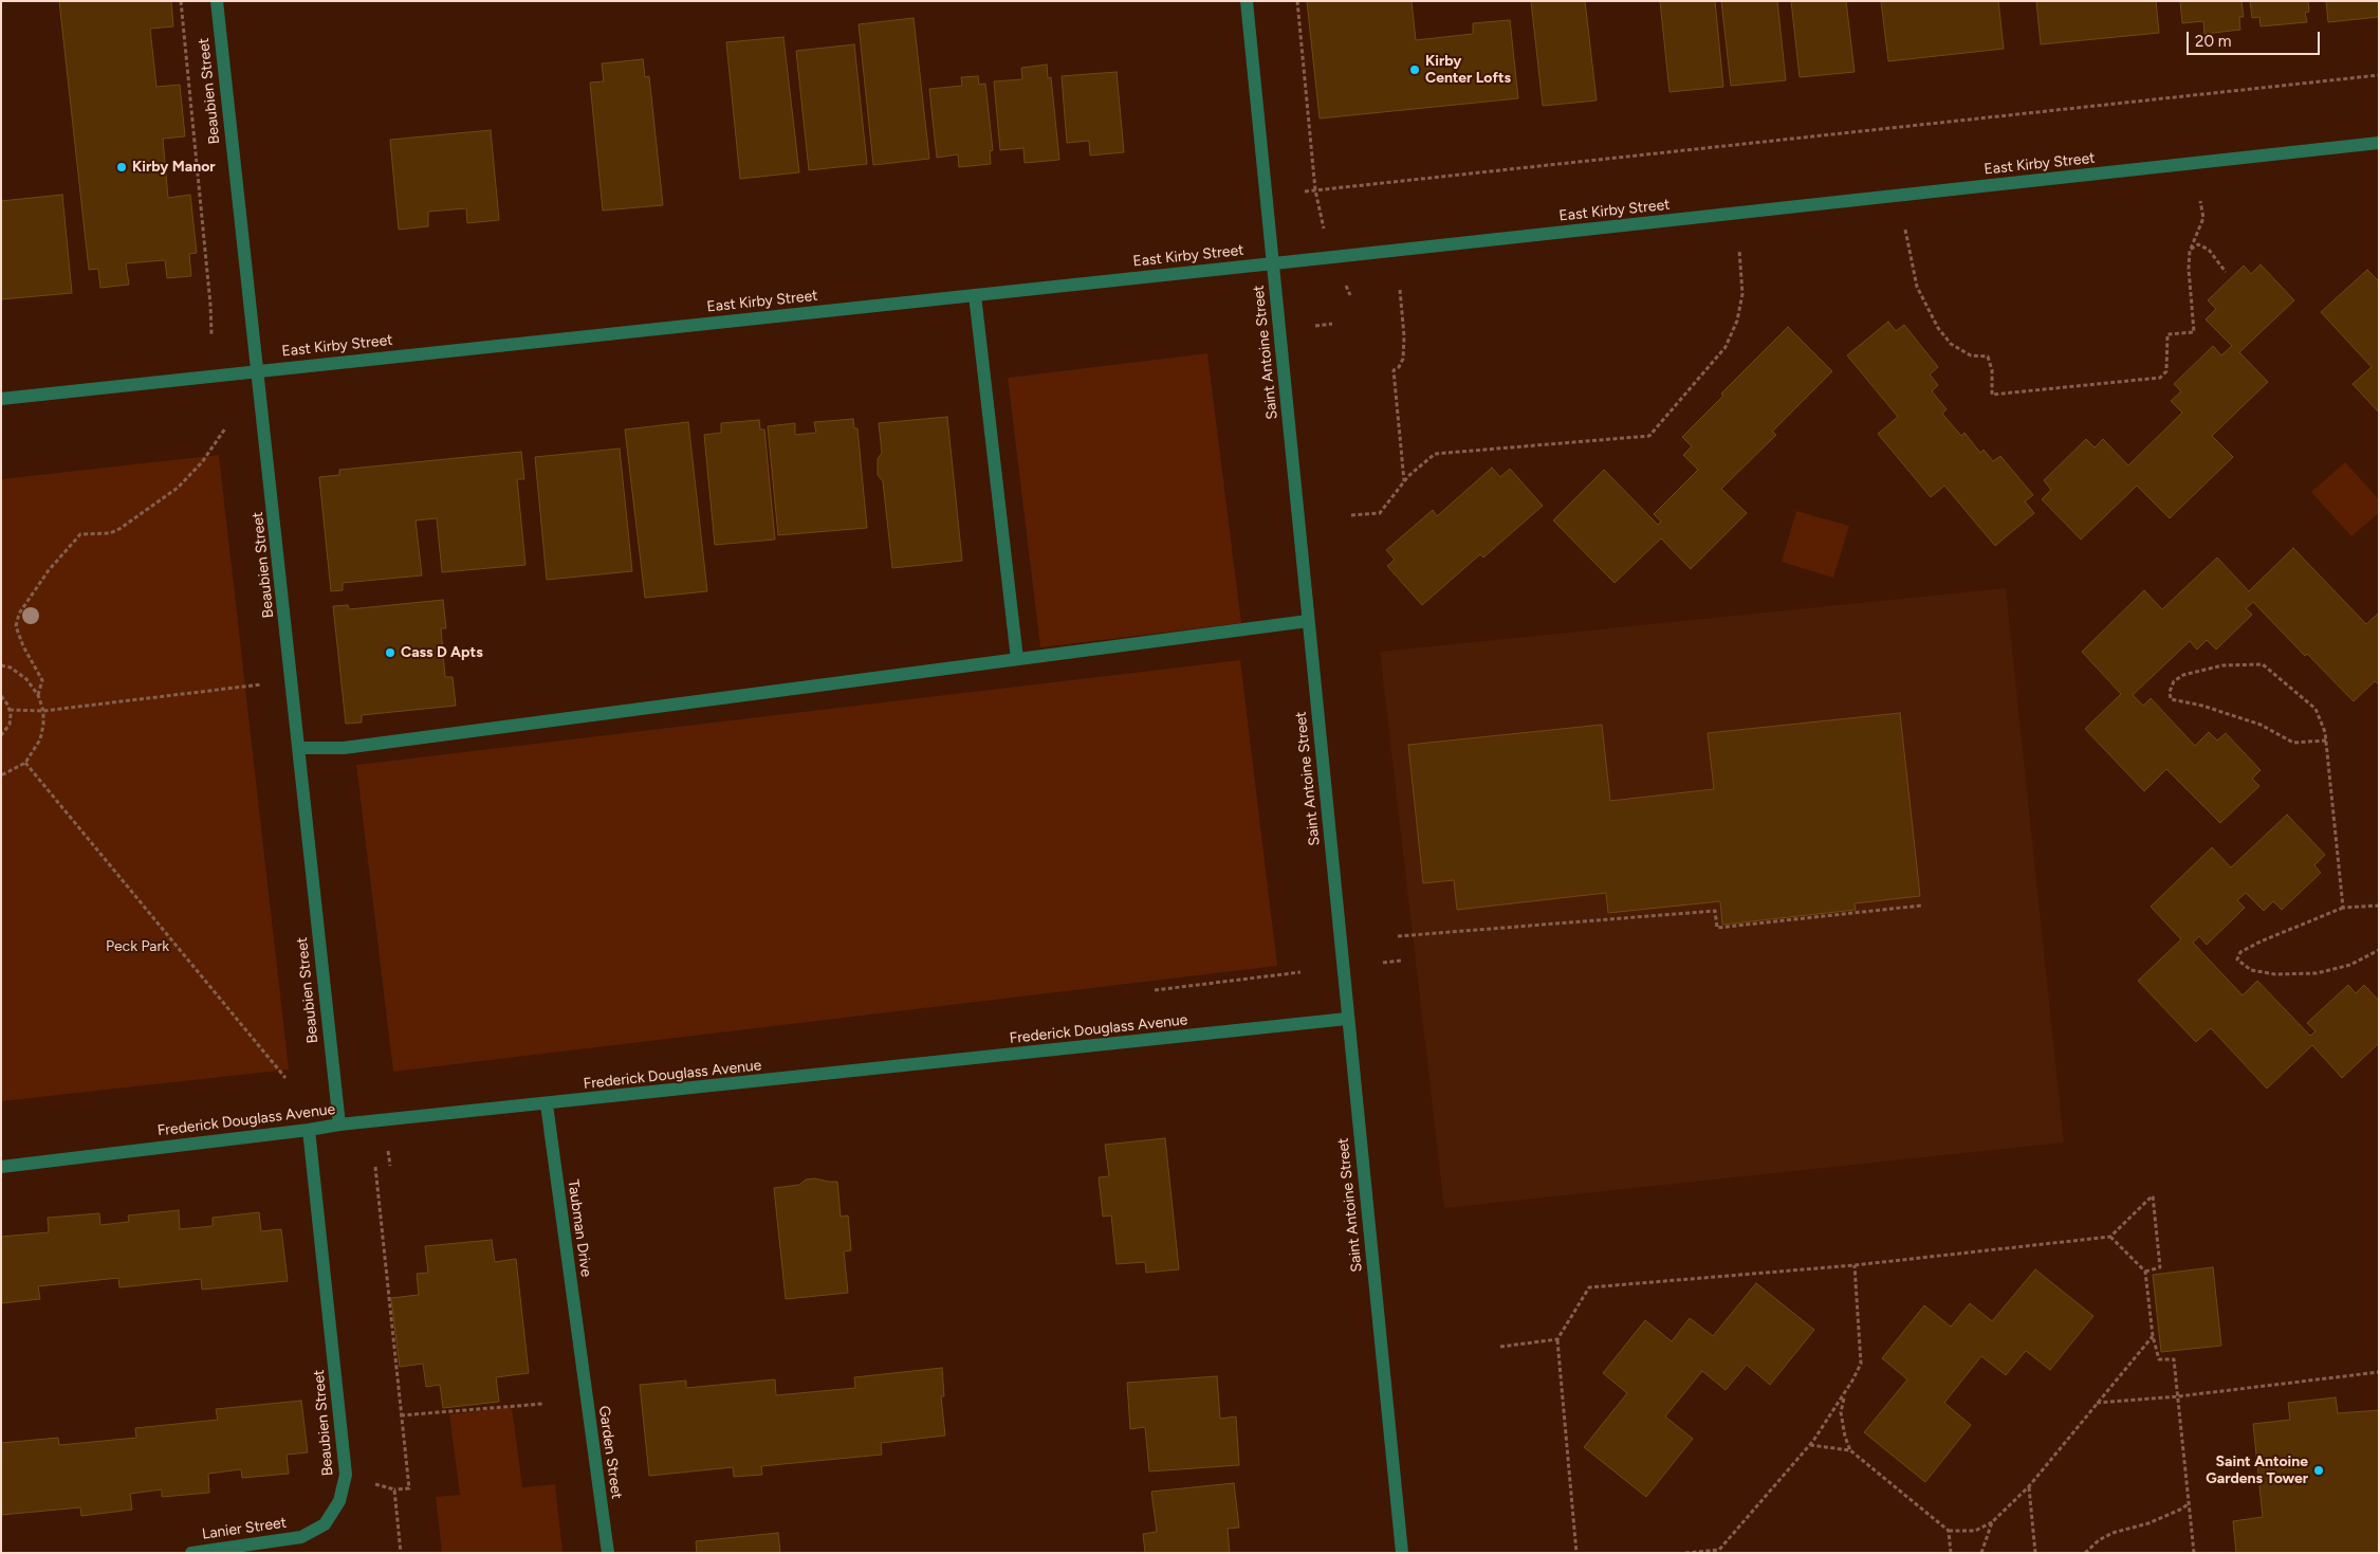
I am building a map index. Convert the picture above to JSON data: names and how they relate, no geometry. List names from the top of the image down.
{
  "streets": {
    "street": [
      "Beaubien Street",
      "East Kirby Street",
      "Saint Antoine Street",
      "Frederick Douglass Avenue",
      "Taubman Drive",
      "Garden Street",
      "Lanier Street"
    ]
  },
  "crossings": [
    ["Beaubien Street", "East Kirby Street"],
    ["Beaubien Street", "Frederick Douglass Avenue"],
    ["Beaubien Street", "Lanier Street"],
    ["East Kirby Street", "Saint Antoine Street"],
    ["Saint Antoine Street", "Frederick Douglass Avenue"],
    ["Frederick Douglass Avenue", "Taubman Drive"],
    ["Taubman Drive", "Garden Street"]
  ],
  "parks": ["Peck Park"],
  "places": [
    "Kirby Center Lofts",
    "Kirby Manor",
    "Cass D Apts",
    "Saint Antoine Gardens Tower"
  ],
  "scale_bar": "20 m"
}
